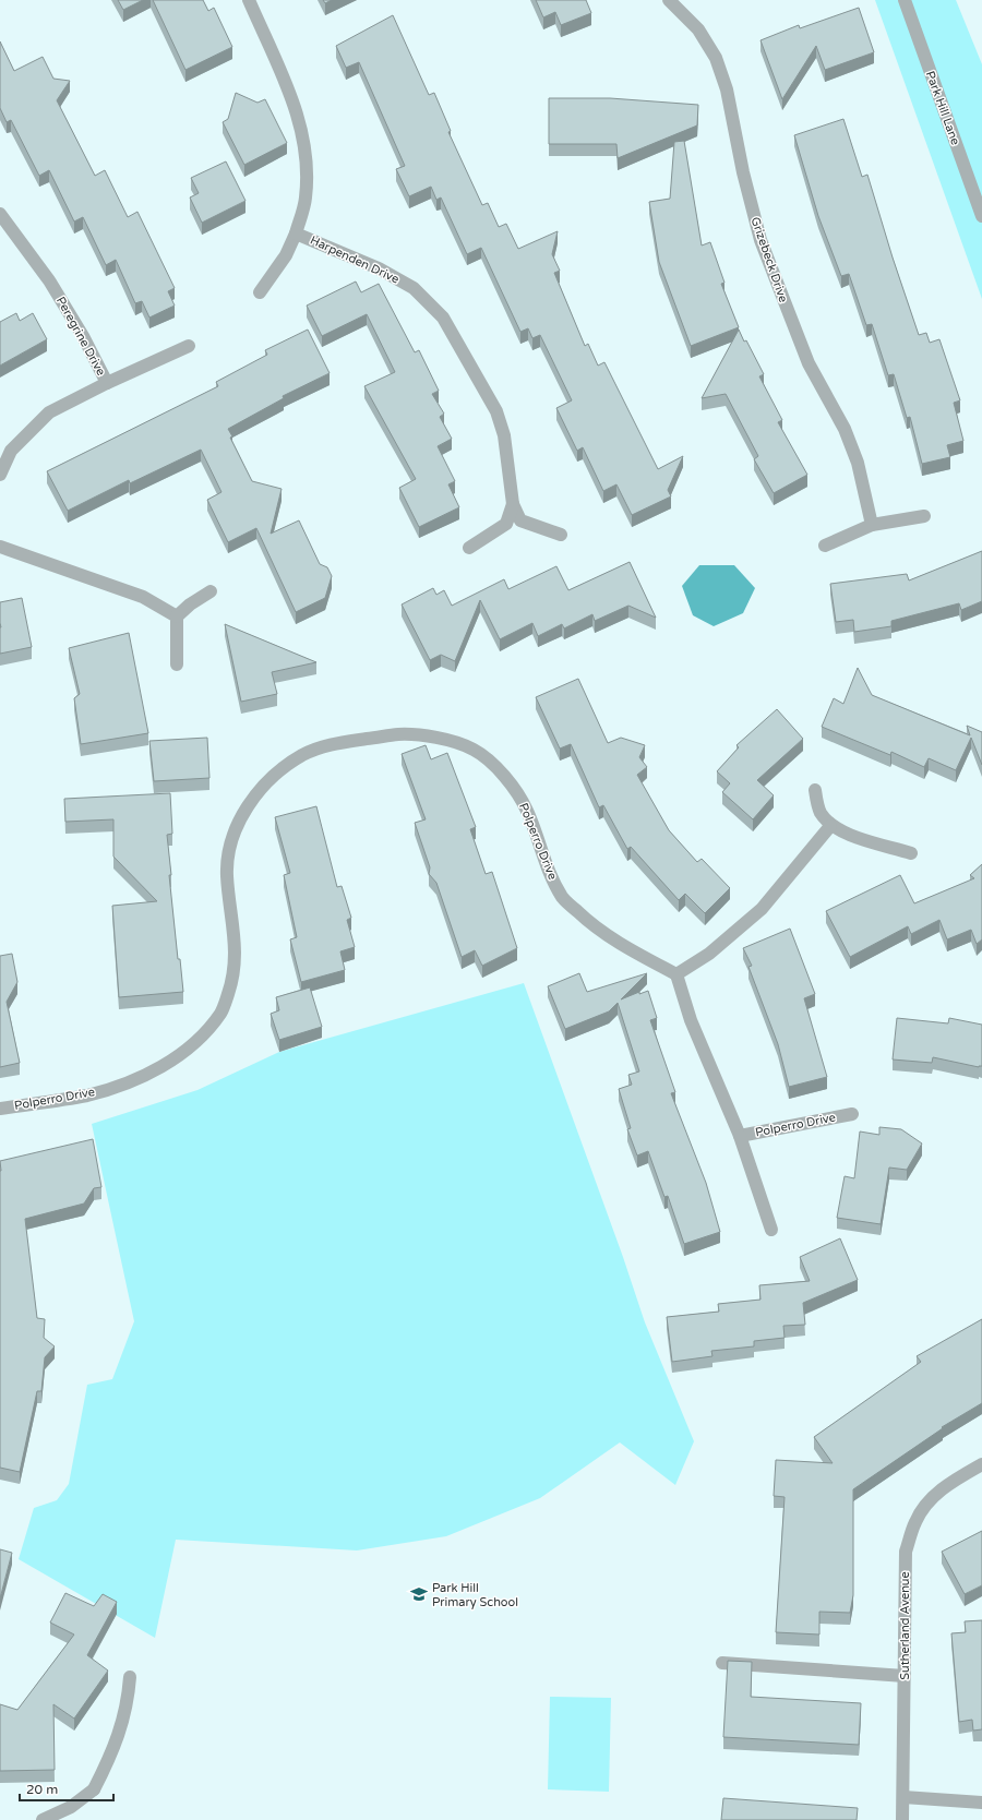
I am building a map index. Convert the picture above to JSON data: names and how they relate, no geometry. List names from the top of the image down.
{
  "streets": {
    "street": [
      "Park Hill Lane",
      "Harpenden Drive",
      "Grizebeck Drive",
      "Peregrine Drive",
      "Polperro Drive",
      "Sutherland Avenue"
    ]
  },
  "places": {
    "school or university": ["Park Hill Primary School"]
  },
  "scale_bar": "20 m"
}
